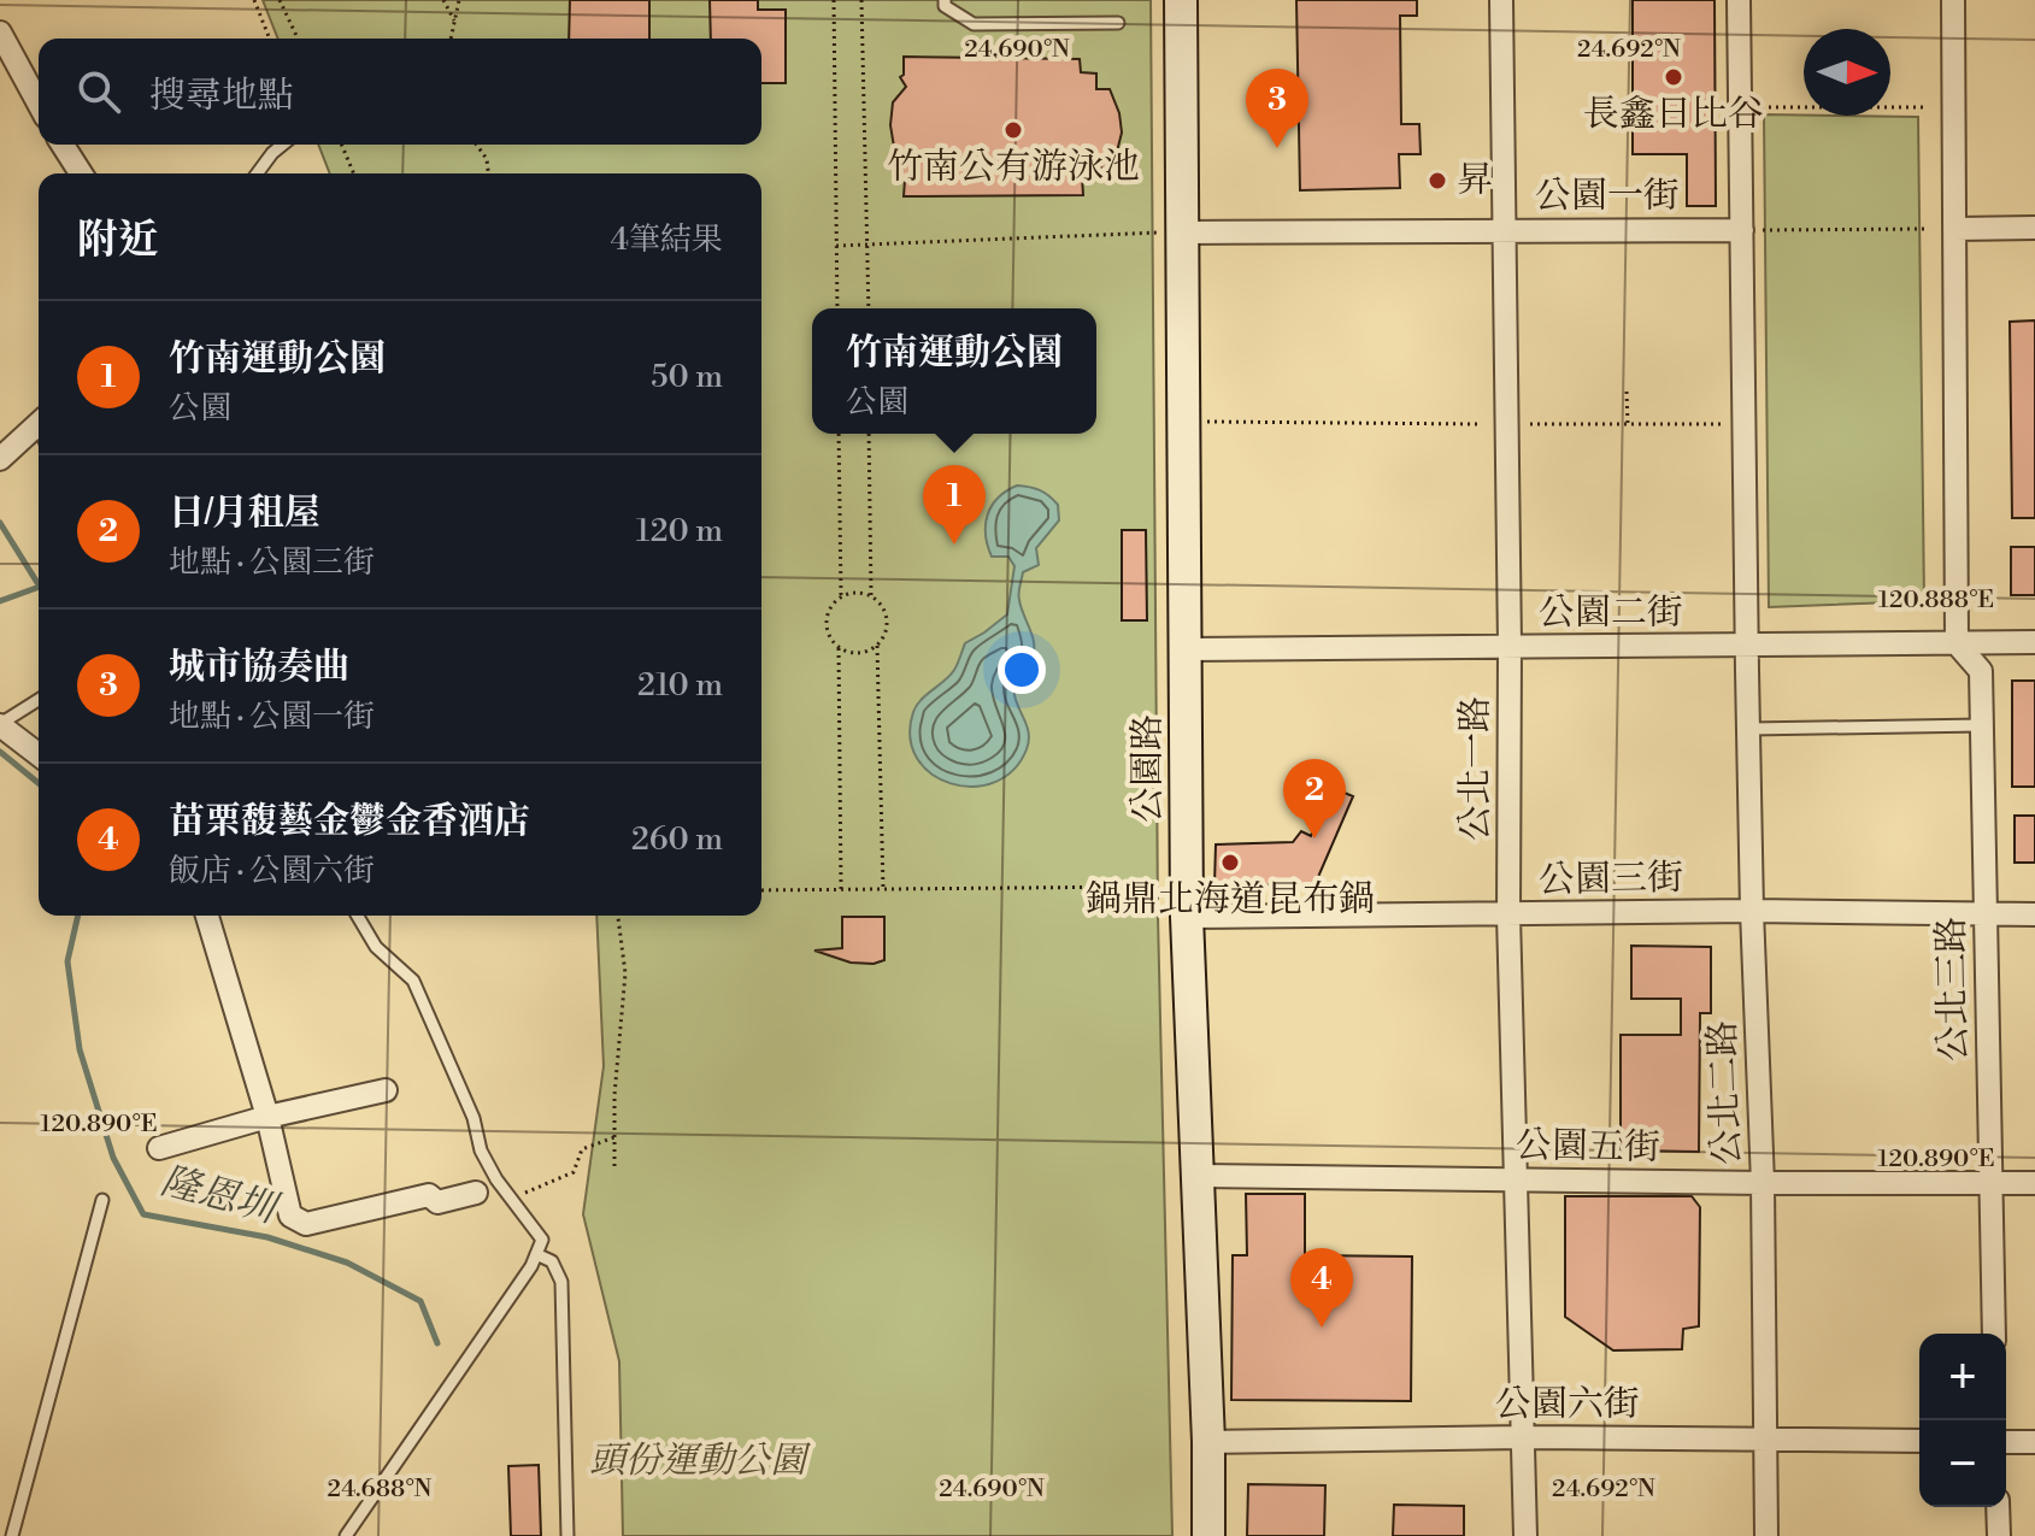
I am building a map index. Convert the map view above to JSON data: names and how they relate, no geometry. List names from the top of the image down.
{
  "streets": {
    "street": [
      "公園一街",
      "公園二街",
      "公園路",
      "公北一路",
      "公園三街",
      "公北三路",
      "公北二路",
      "公園五街",
      "公園六街"
    ]
  },
  "crossings": [
    ["公園一街", "公園路"],
    ["公園一街", "公北一路"],
    ["公園一街", "公北二路"],
    ["公園二街", "公園路"],
    ["公園二街", "公北一路"],
    ["公園二街", "公北三路"],
    ["公園二街", "公北二路"],
    ["公園路", "公園三街"],
    ["公園路", "公園五街"],
    ["公園路", "公園六街"],
    ["公北一路", "公園三街"],
    ["公北一路", "公園五街"],
    ["公北一路", "公園六街"],
    ["公園三街", "公北三路"],
    ["公園三街", "公北二路"],
    ["公北三路", "公園五街"],
    ["公北二路", "公園五街"],
    ["公北二路", "公園六街"]
  ],
  "water": ["隆恩圳"],
  "parks": ["頭份運動公園"],
  "places": [
    "長鑫日比谷",
    "竹南公有游泳池",
    "昇",
    "鍋鼎北海道昆布鍋"
  ],
  "north": "right",
  "page": {
    "search": "搜尋地點",
    "pins": [
      "3",
      "1",
      "2",
      "4"
    ],
    "heading": ["附近", "4筆結果"],
    "list": [
      {
        "mark": "1",
        "name": "竹南運動公園",
        "note": "公園",
        "value": "50 m"
      },
      {
        "mark": "2",
        "name": "日/月租屋",
        "note": "地點 · 公園三街",
        "value": "120 m"
      },
      {
        "mark": "3",
        "name": "城市協奏曲",
        "note": "地點 · 公園一街",
        "value": "210 m"
      },
      {
        "mark": "4",
        "name": "苗栗馥藝金鬱金香酒店",
        "note": "飯店 · 公園六街",
        "value": "260 m"
      }
    ],
    "popup": ["竹南運動公園", "公園"],
    "map_buttons": ["+", "−"]
  },
  "coordinates": [
    "24.690°N",
    "24.692°N",
    "120.888°E",
    "120.890°E",
    "24.688°N"
  ]
}
